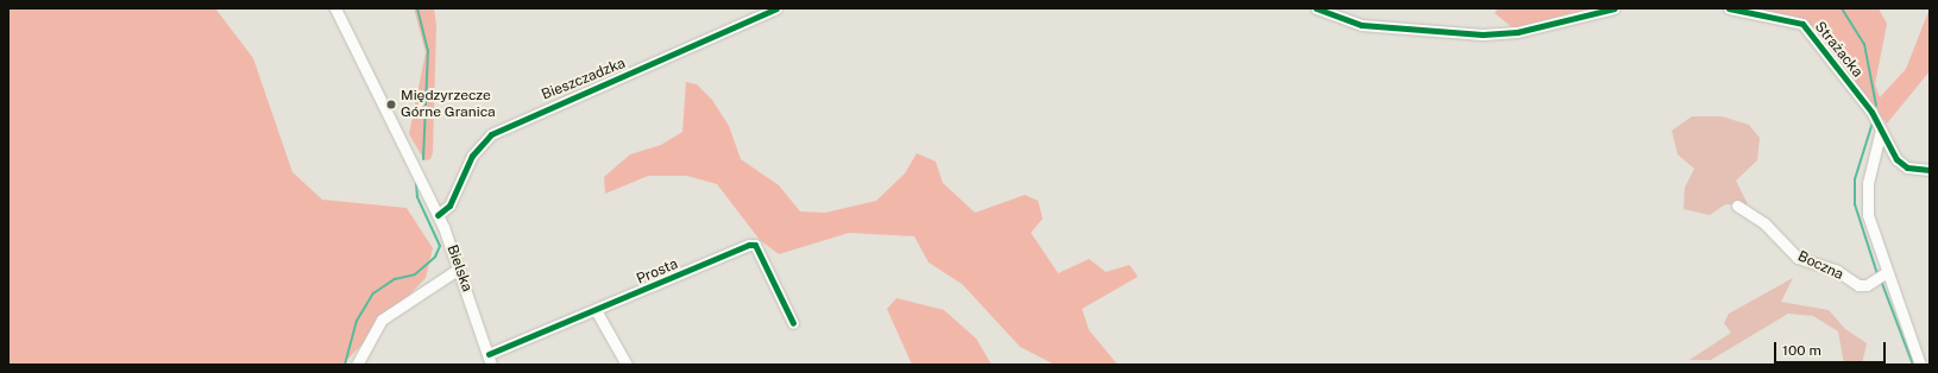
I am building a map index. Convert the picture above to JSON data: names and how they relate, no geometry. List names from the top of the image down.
{
  "streets": {
    "street": [
      "Strażacka",
      "Bieszczadzka",
      "Boczna",
      "Bielska",
      "Prosta"
    ]
  },
  "crossings": [
    ["Bieszczadzka", "Bielska"],
    ["Bielska", "Prosta"]
  ],
  "places": ["Międzyrzecze Górne Granica"],
  "scale_bar": "100 m"
}
